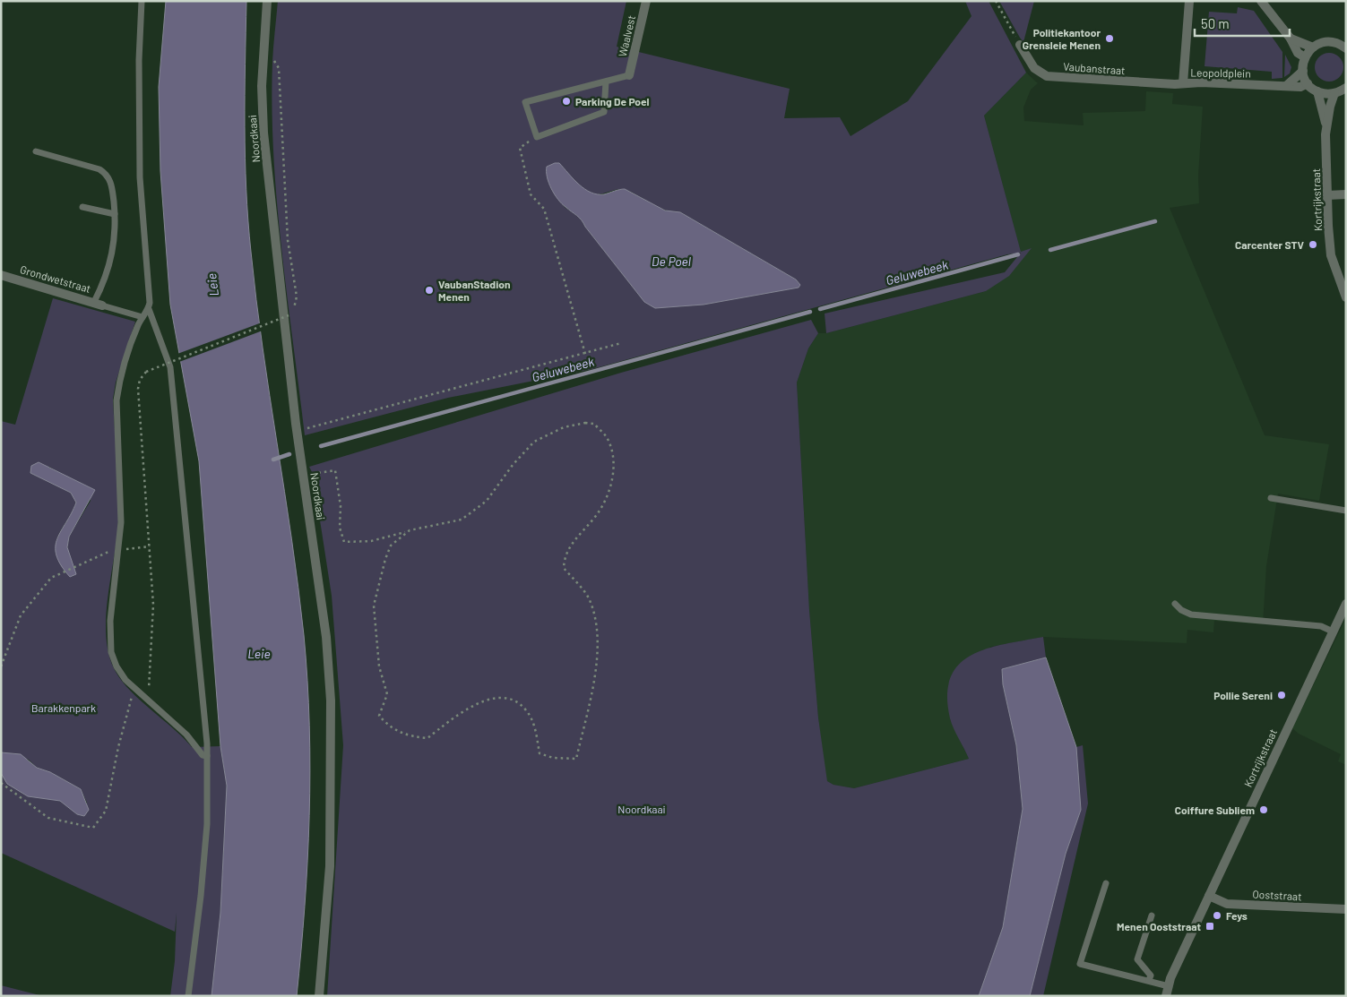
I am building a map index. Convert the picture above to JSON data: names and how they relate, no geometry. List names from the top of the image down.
{
  "streets": {
    "street": [
      "Waalvest",
      "Vaubanstraat",
      "Leopoldplein",
      "Noordkaai",
      "Kortrijkstraat",
      "Grondwetstraat",
      "Ooststraat"
    ]
  },
  "crossings": [
    ["Vaubanstraat", "Leopoldplein"],
    ["Kortrijkstraat", "Ooststraat"]
  ],
  "water": ["De Poel", "Geluwebeek", "Leie"],
  "parks": ["Barakkenpark", "Noordkaai"],
  "places": {
    "other": [
      "Politiekantoor Grensleie Menen",
      "Parking De Poel",
      "Carcenter STV",
      "VaubanStadion Menen",
      "Pollie Sereni",
      "Coiffure Subliem",
      "Feys"
    ],
    "transit": ["Menen Ooststraat"]
  },
  "scale_bar": "50 m"
}
